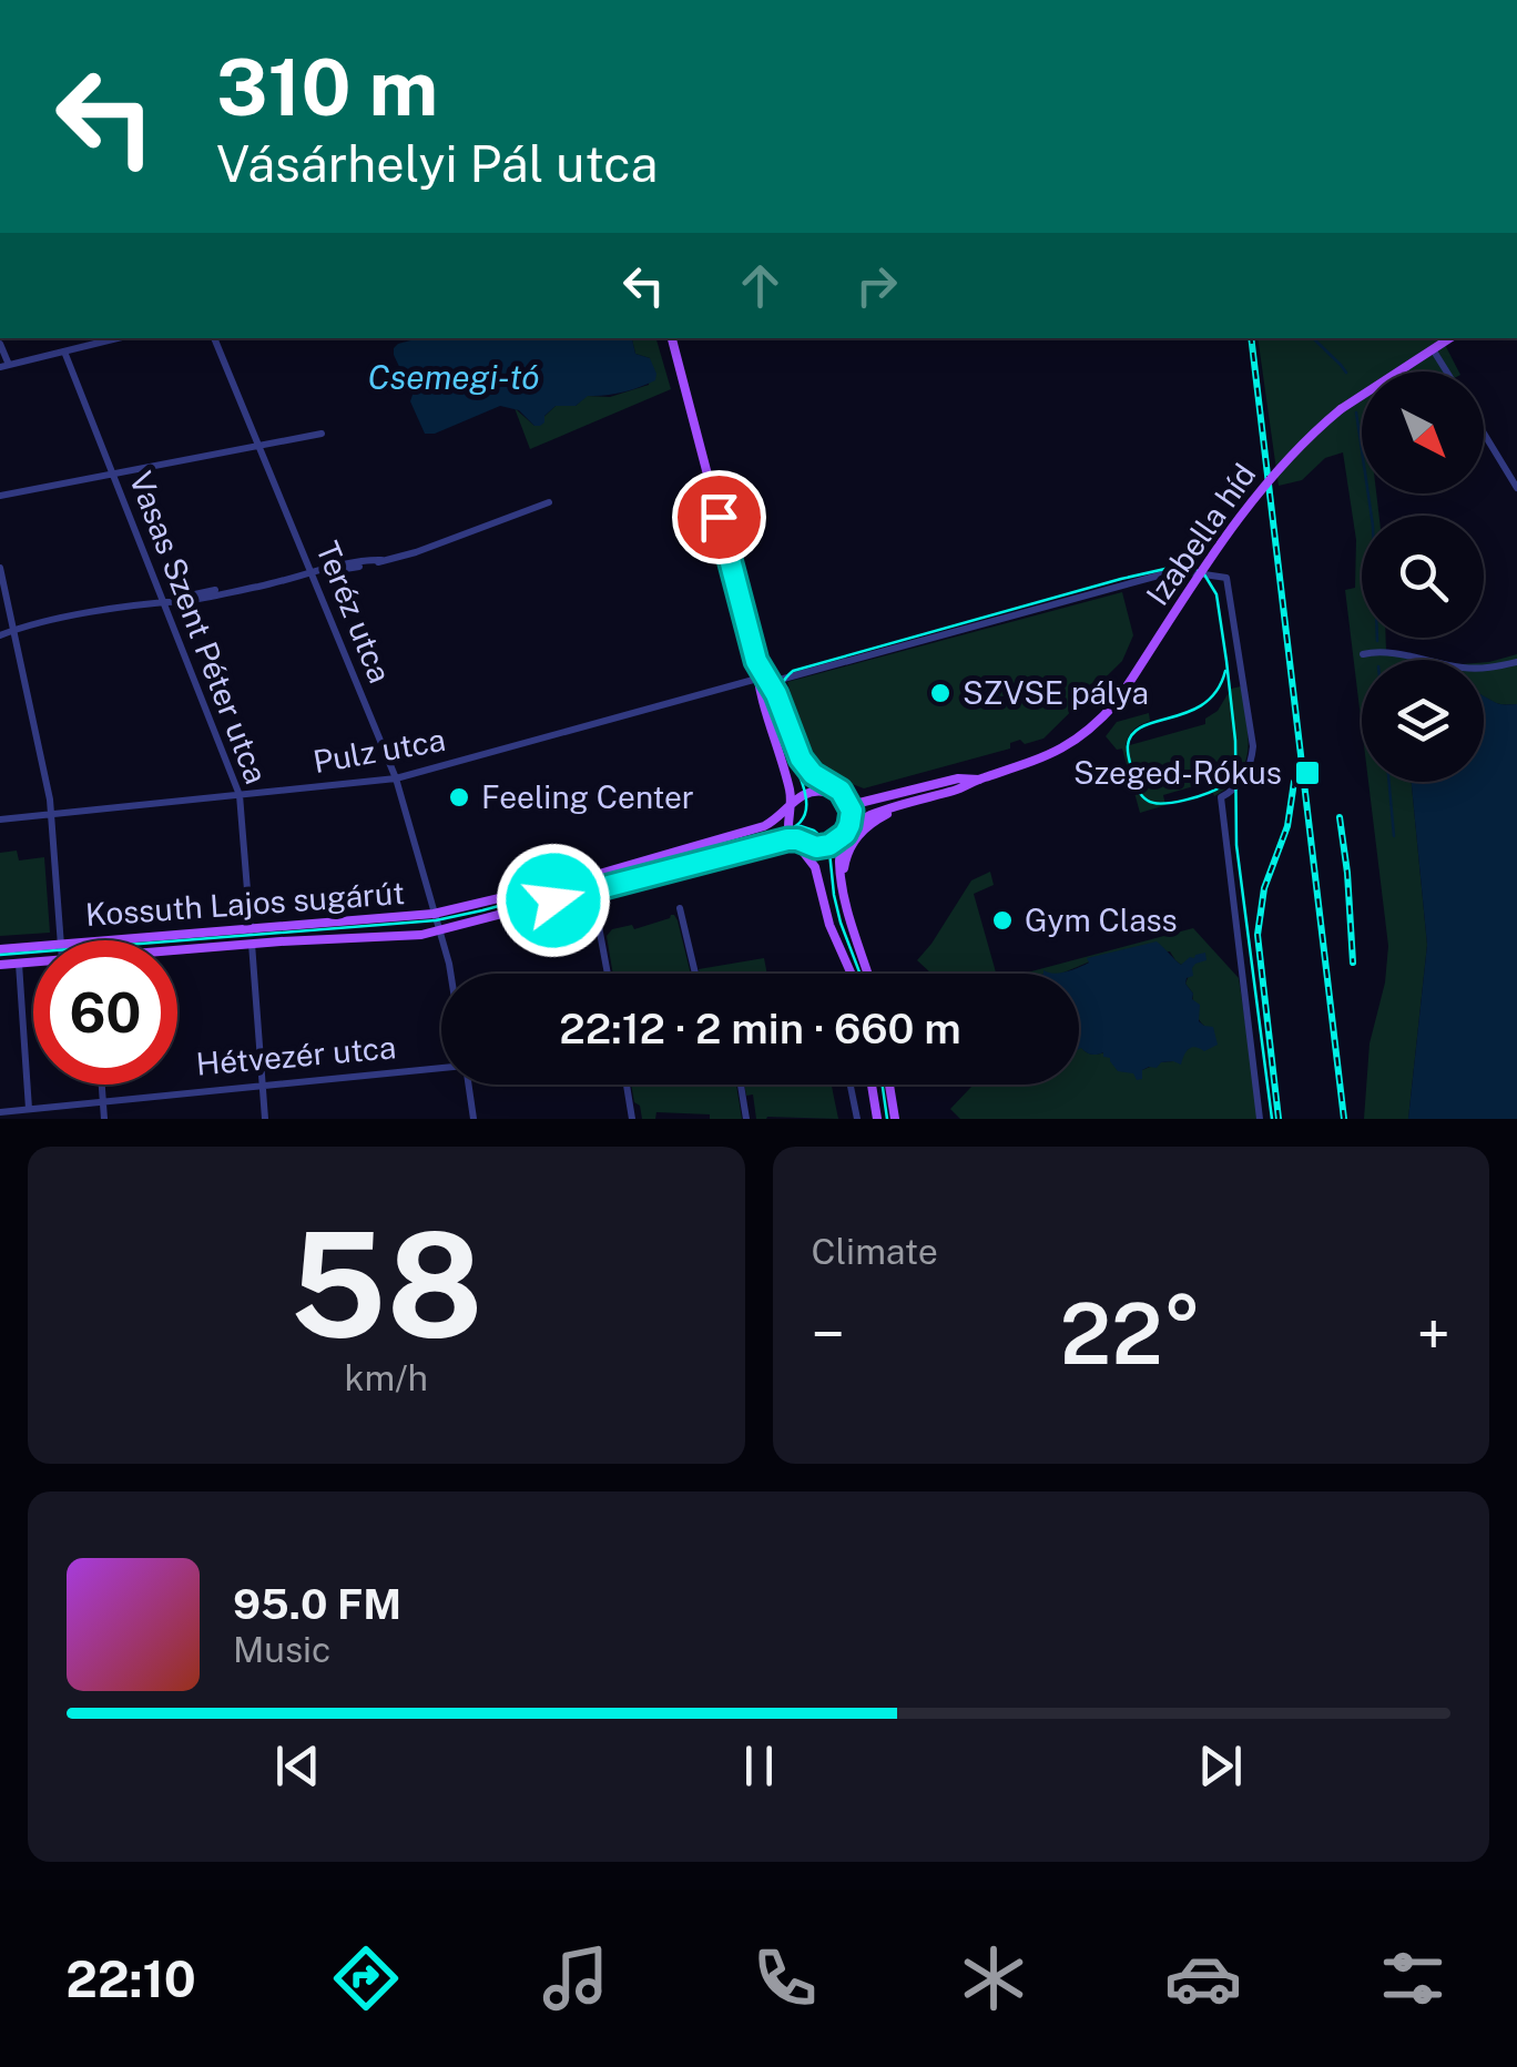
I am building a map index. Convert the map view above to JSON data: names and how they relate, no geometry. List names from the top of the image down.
{
  "streets": {
    "main road": ["Izabella híd", "Kossuth Lajos sugárút"],
    "street": [
      "Teréz utca",
      "Vasas Szent Péter utca",
      "Pulz utca",
      "Hétvezér utca"
    ]
  },
  "crossings": [
    ["Izabella híd", "Kossuth Lajos sugárút"],
    ["Teréz utca", "Pulz utca"],
    ["Teréz utca", "Kossuth Lajos sugárút"],
    ["Vasas Szent Péter utca", "Pulz utca"],
    ["Vasas Szent Péter utca", "Kossuth Lajos sugárút"]
  ],
  "water": ["Csemegi-tó"],
  "places": {
    "other": ["SZVSE pálya", "Feeling Center", "Gym Class"],
    "transit": ["Szeged-Rókus"]
  },
  "north": "bottom right",
  "page": {
    "turn": ["310 m", "Vásárhelyi Pál utca"],
    "limit": "60",
    "trip": "22:12 · 2 min · 660 m",
    "tile": [
      ["58", "km/h"],
      "Climate"
    ],
    "heat": ["−", "22°", "+"],
    "song": ["95.0 FM", "Music"],
    "tabs": "22:10"
  }
}
